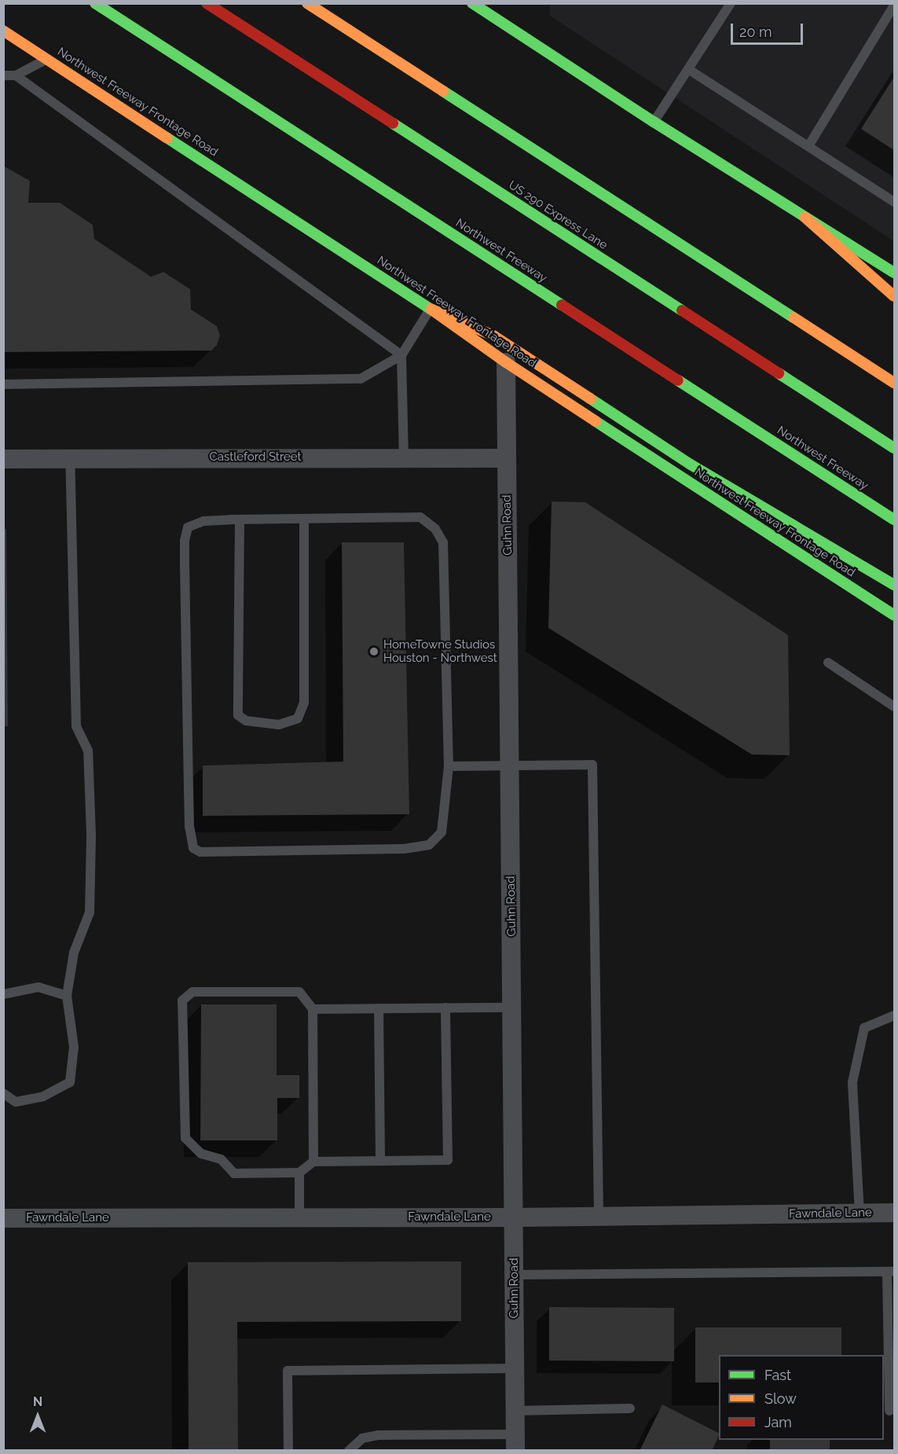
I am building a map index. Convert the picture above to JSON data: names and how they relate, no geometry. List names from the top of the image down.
{
  "streets": {
    "main road": ["Northwest Freeway Frontage Road", "US 290 Express Lane", "Northwest Freeway"],
    "street": ["Castleford Street", "Guhn Road", "Fawndale Lane"]
  },
  "crossings": [
    ["Northwest Freeway Frontage Road", "Guhn Road"],
    ["Castleford Street", "Guhn Road"],
    ["Guhn Road", "Fawndale Lane"]
  ],
  "places": ["HomeTowne Studios Houston - Northwest"],
  "legend": ["Fast", "Slow", "Jam"],
  "scale_bar": "20 m",
  "north": "top"
}
